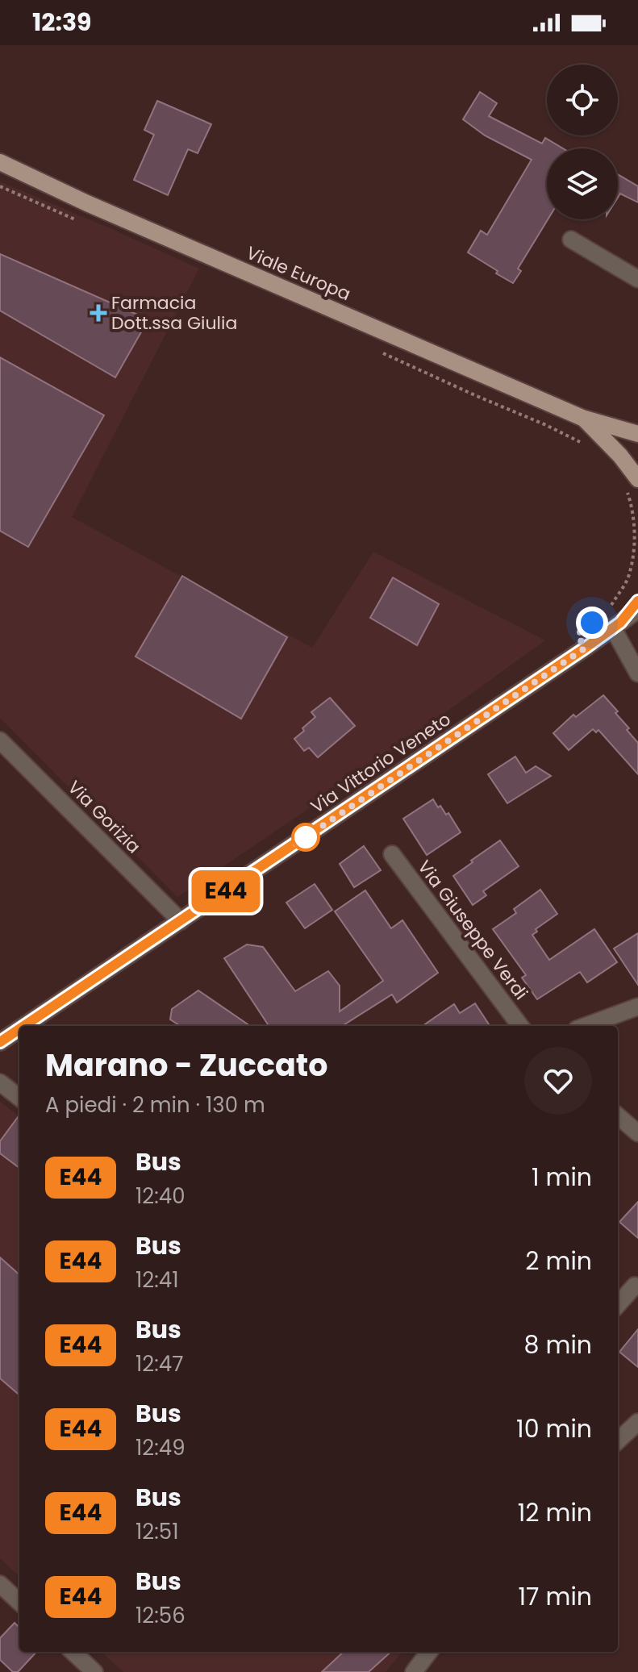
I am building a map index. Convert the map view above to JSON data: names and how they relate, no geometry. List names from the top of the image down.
{
  "streets": {
    "main road": ["Viale Europa"],
    "street": ["Via Vittorio Veneto", "Via Gorizia", "Via Giuseppe Verdi"]
  },
  "crossings": [
    ["Via Vittorio Veneto", "Via Gorizia"]
  ],
  "places": {
    "health": ["Farmacia Dott.ssa Giulia"]
  },
  "lines": ["bus line E44"],
  "page": {
    "status": "12:39",
    "on_map": "E44",
    "heading": ["Marano - Zuccato", "A piedi · 2 min · 130 m"],
    "list": [
      {
        "mark": "E44",
        "name": "Bus",
        "note": "12:40",
        "value": "1 min"
      },
      {
        "mark": "E44",
        "name": "Bus",
        "note": "12:41",
        "value": "2 min"
      },
      {
        "mark": "E44",
        "name": "Bus",
        "note": "12:47",
        "value": "8 min"
      },
      {
        "mark": "E44",
        "name": "Bus",
        "note": "12:49",
        "value": "10 min"
      },
      {
        "mark": "E44",
        "name": "Bus",
        "note": "12:51",
        "value": "12 min"
      },
      {
        "mark": "E44",
        "name": "Bus",
        "note": "12:56",
        "value": "17 min"
      }
    ]
  }
}
